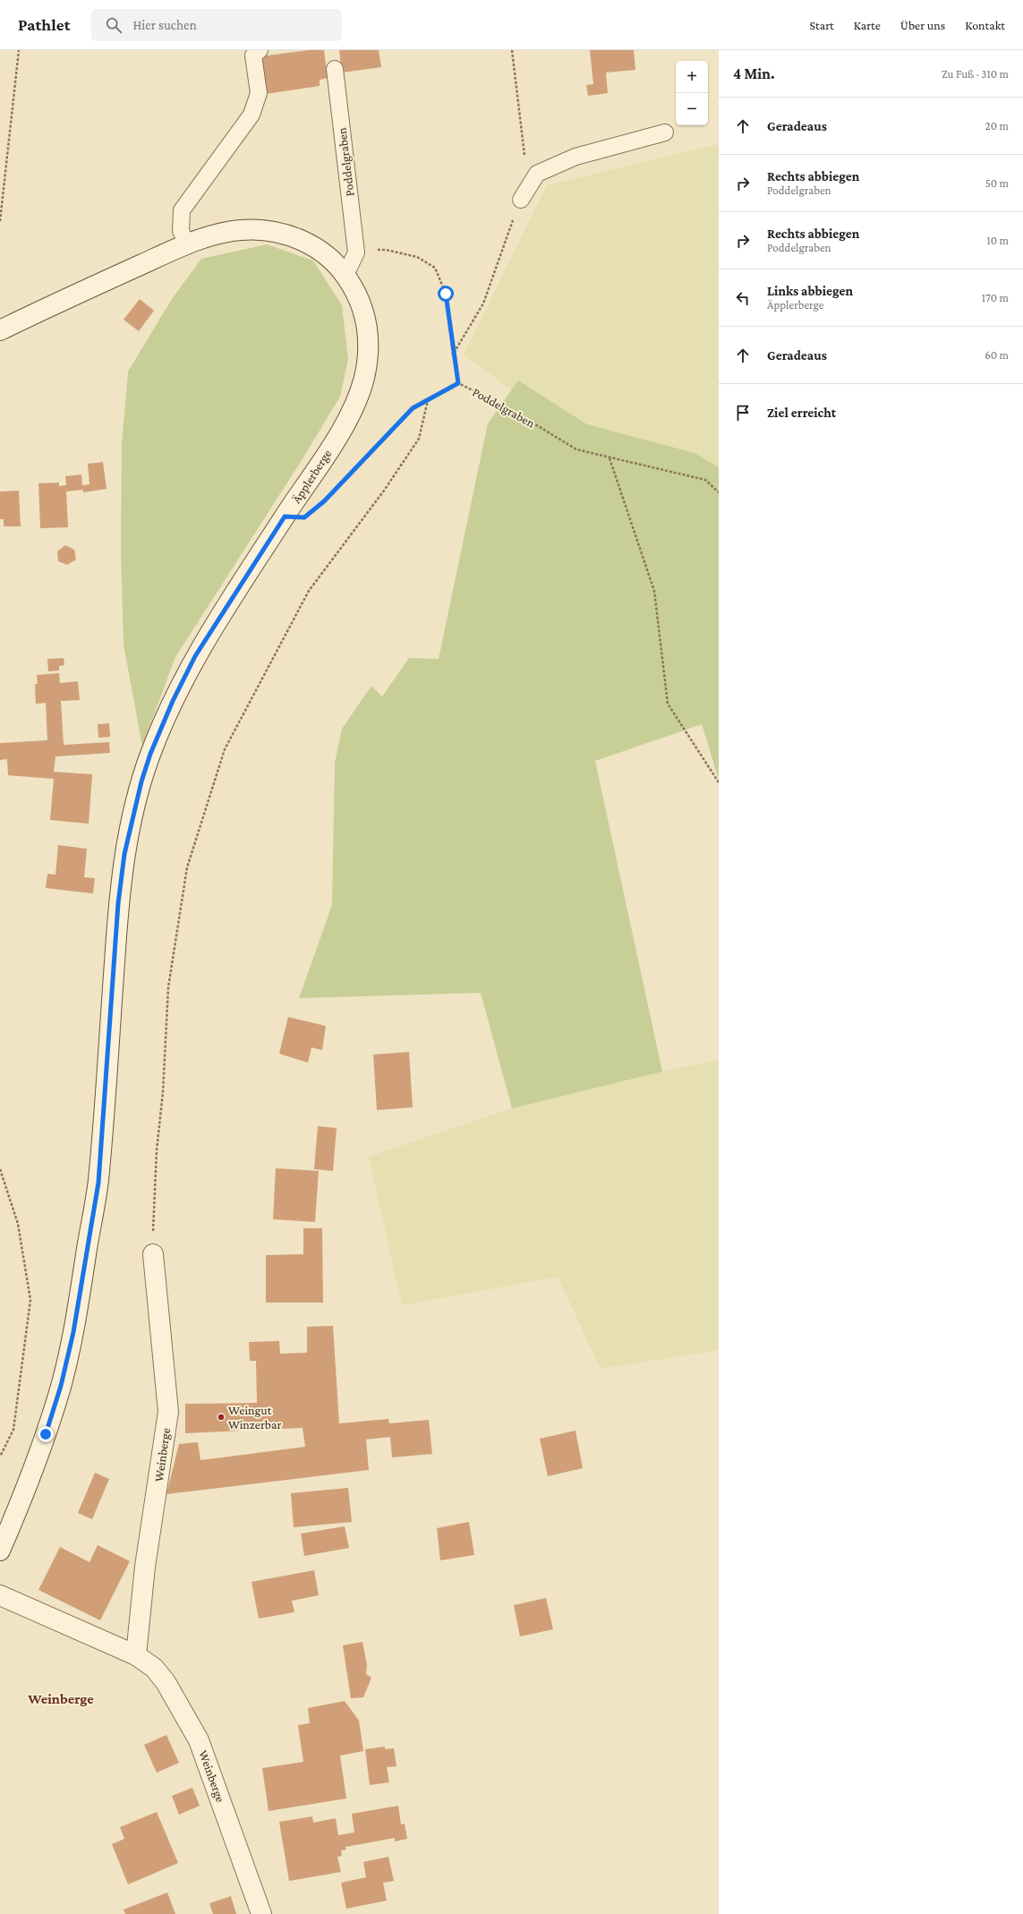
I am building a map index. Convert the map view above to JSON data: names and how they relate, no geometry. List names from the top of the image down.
{
  "streets": {
    "street": ["Äpplerberge", "Weinberge"],
    "lane": ["Poddelgraben"]
  },
  "districts": ["Weinberge"],
  "places": ["Weingut Winzerbar"],
  "page": {
    "header": "Pathlet",
    "search": "Hier suchen",
    "nav": [
      "Start",
      "Karte",
      "Über uns",
      "Kontakt"
    ],
    "heading": ["4 Min.", "Zu Fuß · 310 m"],
    "map_buttons": ["+", "−"],
    "list": [
      ["Geradeaus", "20 m"],
      ["Rechts abbiegen", "Poddelgraben", "50 m"],
      ["Rechts abbiegen", "Poddelgraben", "10 m"],
      ["Links abbiegen", "Äpplerberge", "170 m"],
      ["Geradeaus", "60 m"],
      "Ziel erreicht"
    ]
  }
}
